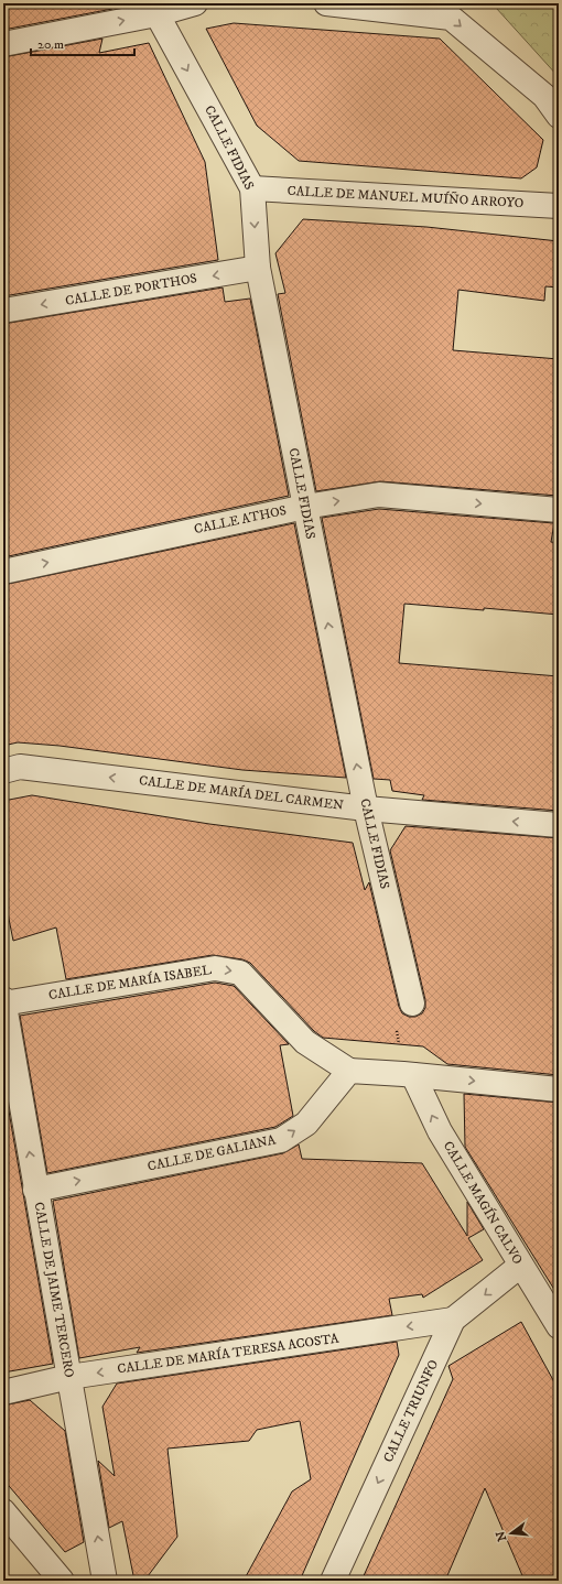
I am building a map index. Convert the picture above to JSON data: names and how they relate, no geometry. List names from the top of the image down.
{
  "streets": {
    "street": [
      "CALLE FIDIAS",
      "CALLE DE MANUEL MUÍÑO ARROYO",
      "CALLE DE PORTHOS",
      "CALLE ATHOS",
      "CALLE DE MARÍA DEL CARMEN",
      "CALLE DE MARÍA ISABEL",
      "CALLE DE GALIANA",
      "CALLE MAGÍN CALVO",
      "CALLE DE JAIME TERCERO",
      "CALLE DE MARÍA TERESA ACOSTA",
      "CALLE TRIUNFO"
    ]
  },
  "crossings": [
    ["CALLE FIDIAS", "CALLE DE MANUEL MUÍÑO ARROYO"],
    ["CALLE FIDIAS", "CALLE DE PORTHOS"],
    ["CALLE FIDIAS", "CALLE ATHOS"],
    ["CALLE FIDIAS", "CALLE DE MARÍA DEL CARMEN"],
    ["CALLE DE MARÍA ISABEL", "CALLE DE GALIANA"],
    ["CALLE DE MARÍA ISABEL", "CALLE DE JAIME TERCERO"],
    ["CALLE DE GALIANA", "CALLE DE JAIME TERCERO"],
    ["CALLE MAGÍN CALVO", "CALLE TRIUNFO"],
    ["CALLE DE JAIME TERCERO", "CALLE DE MARÍA TERESA ACOSTA"],
    ["CALLE DE MARÍA TERESA ACOSTA", "CALLE TRIUNFO"]
  ],
  "one_way": [
    "CALLE DE PORTHOS",
    "CALLE ATHOS",
    "CALLE DE MARÍA DEL CARMEN",
    "CALLE DE MARÍA ISABEL",
    "CALLE DE GALIANA",
    "CALLE MAGÍN CALVO",
    "CALLE DE JAIME TERCERO",
    "CALLE DE MARÍA TERESA ACOSTA",
    "CALLE TRIUNFO"
  ],
  "scale_bar": "20 m",
  "north": "left"
}
